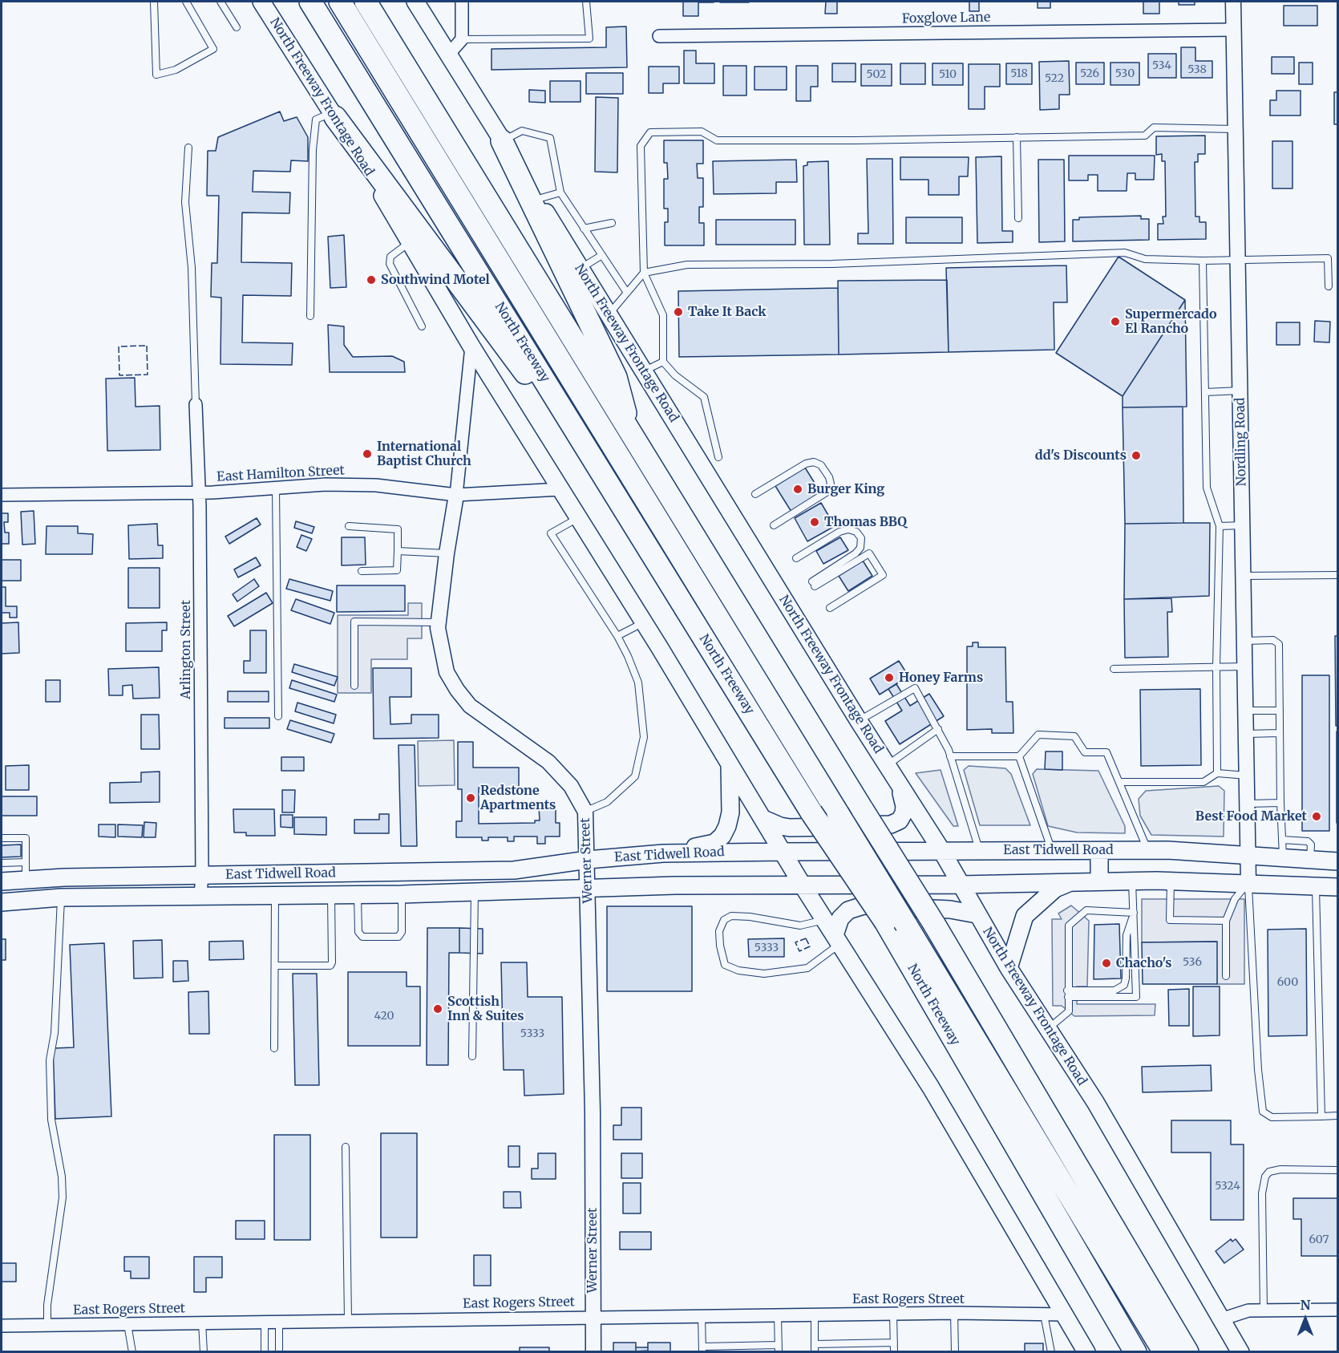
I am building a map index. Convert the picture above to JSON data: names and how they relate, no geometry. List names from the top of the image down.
{
  "streets": {
    "highway": ["North Freeway"],
    "main road": ["North Freeway Frontage Road", "East Tidwell Road"],
    "street": [
      "Foxglove Lane",
      "Nordling Road",
      "East Hamilton Street",
      "Arlington Street",
      "Werner Street",
      "East Rogers Street"
    ]
  },
  "crossings": [
    ["Foxglove Lane", "Nordling Road"],
    ["North Freeway Frontage Road", "East Hamilton Street"],
    ["North Freeway Frontage Road", "East Tidwell Road"],
    ["North Freeway Frontage Road", "Werner Street"],
    ["North Freeway Frontage Road", "East Rogers Street"],
    ["Nordling Road", "East Tidwell Road"],
    ["East Hamilton Street", "Arlington Street"],
    ["East Hamilton Street", "Werner Street"],
    ["Arlington Street", "East Tidwell Road"],
    ["East Tidwell Road", "Werner Street"],
    ["Werner Street", "East Rogers Street"]
  ],
  "places": [
    "Southwind Motel",
    "Take It Back",
    "Supermercado El Rancho",
    "International Baptist Church",
    "dd's Discounts",
    "Burger King",
    "Thomas BBQ",
    "Honey Farms",
    "Redstone Apartments",
    "Best Food Market",
    "Chacho's",
    "Scottish Inn & Suites"
  ],
  "house_numbers": [
    "534",
    "538",
    "518",
    "526",
    "530",
    "502",
    "510",
    "522",
    "5333",
    "536",
    "600",
    "420",
    "5333",
    "5324",
    "607"
  ],
  "north": "top"
}
